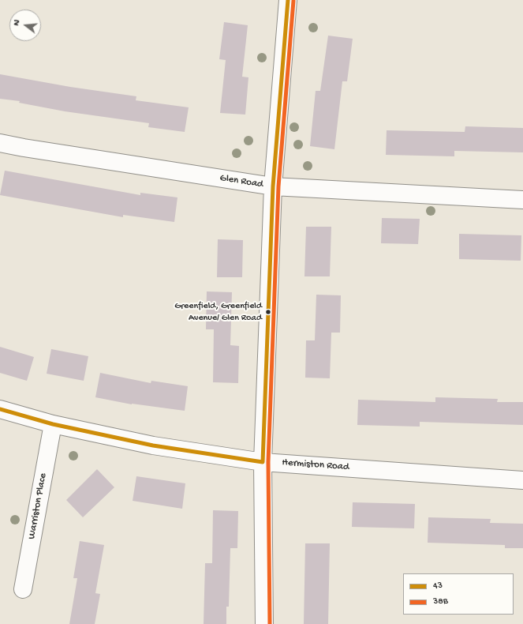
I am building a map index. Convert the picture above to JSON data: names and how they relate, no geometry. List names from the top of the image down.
{
  "streets": {
    "street": ["Glen Road", "Hermiston Road", "Warriston Place"]
  },
  "crossings": [
    ["Hermiston Road", "Warriston Place"]
  ],
  "places": ["Greenfield, Greenfield Avenue/ Glen Road"],
  "lines": ["transit line 43", "transit line 38B"],
  "legend": ["43", "38B"],
  "north": "left"
}
